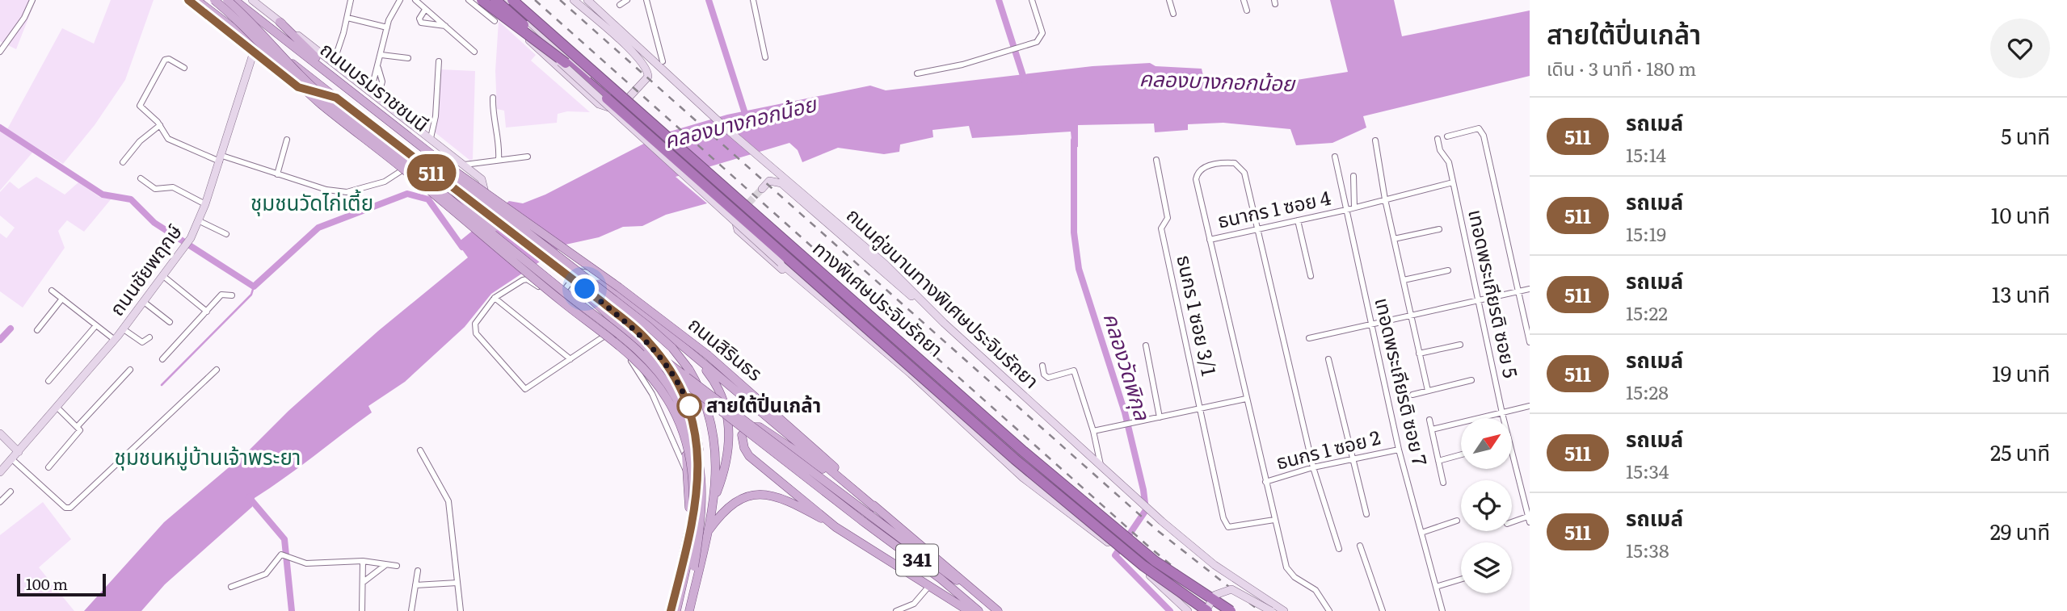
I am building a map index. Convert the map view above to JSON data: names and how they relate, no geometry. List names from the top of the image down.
{
  "streets": {
    "highway": ["ทางพิเศษประจิมรัถยา"],
    "main road": [
      "ถนนบรมราชชนนี",
      "ถนนชัยพฤกษ์",
      "ถนนคู่ขนานทางพิเศษประจิมรัถยา",
      "ถนนสิรินธร",
      "341"
    ],
    "street": [
      "ธนากร 1 ซอย 4",
      "เทอดพระเกียรติ ซอย 5",
      "ธนกร 1 ซอย 3/1",
      "เทอดพระเกียรติ ซอย 7",
      "ธนกร 1 ซอย 2"
    ]
  },
  "crossings": [
    ["ถนนบรมราชชนนี", "ถนนสิรินธร"],
    ["ถนนบรมราชชนนี", "341"],
    ["ธนากร 1 ซอย 4", "เทอดพระเกียรติ ซอย 5"],
    ["ธนากร 1 ซอย 4", "เทอดพระเกียรติ ซอย 7"],
    ["เทอดพระเกียรติ ซอย 7", "ธนกร 1 ซอย 2"]
  ],
  "districts": ["ชุมชนวัดไก่เตี้ย", "ชุมชนหมู่บ้านเจ้าพระยา"],
  "water": ["คลองบางกอกน้อย", "คลองวัดพิกุล"],
  "places": ["สายใต้ปิ่นเกล้า"],
  "lines": ["bus line 511"],
  "scale_bar": "100 m",
  "north": "top right",
  "page": {
    "on_map": "511",
    "heading": ["สายใต้ปิ่นเกล้า", "เดิน · 3 นาที · 180 m"],
    "list": [
      {
        "mark": "511",
        "name": "รถเมล์",
        "note": "15:14",
        "value": "5 นาที"
      },
      {
        "mark": "511",
        "name": "รถเมล์",
        "note": "15:19",
        "value": "10 นาที"
      },
      {
        "mark": "511",
        "name": "รถเมล์",
        "note": "15:22",
        "value": "13 นาที"
      },
      {
        "mark": "511",
        "name": "รถเมล์",
        "note": "15:28",
        "value": "19 นาที"
      },
      {
        "mark": "511",
        "name": "รถเมล์",
        "note": "15:34",
        "value": "25 นาที"
      },
      {
        "mark": "511",
        "name": "รถเมล์",
        "note": "15:38",
        "value": "29 นาที"
      }
    ],
    "scale": "100 m"
  }
}
